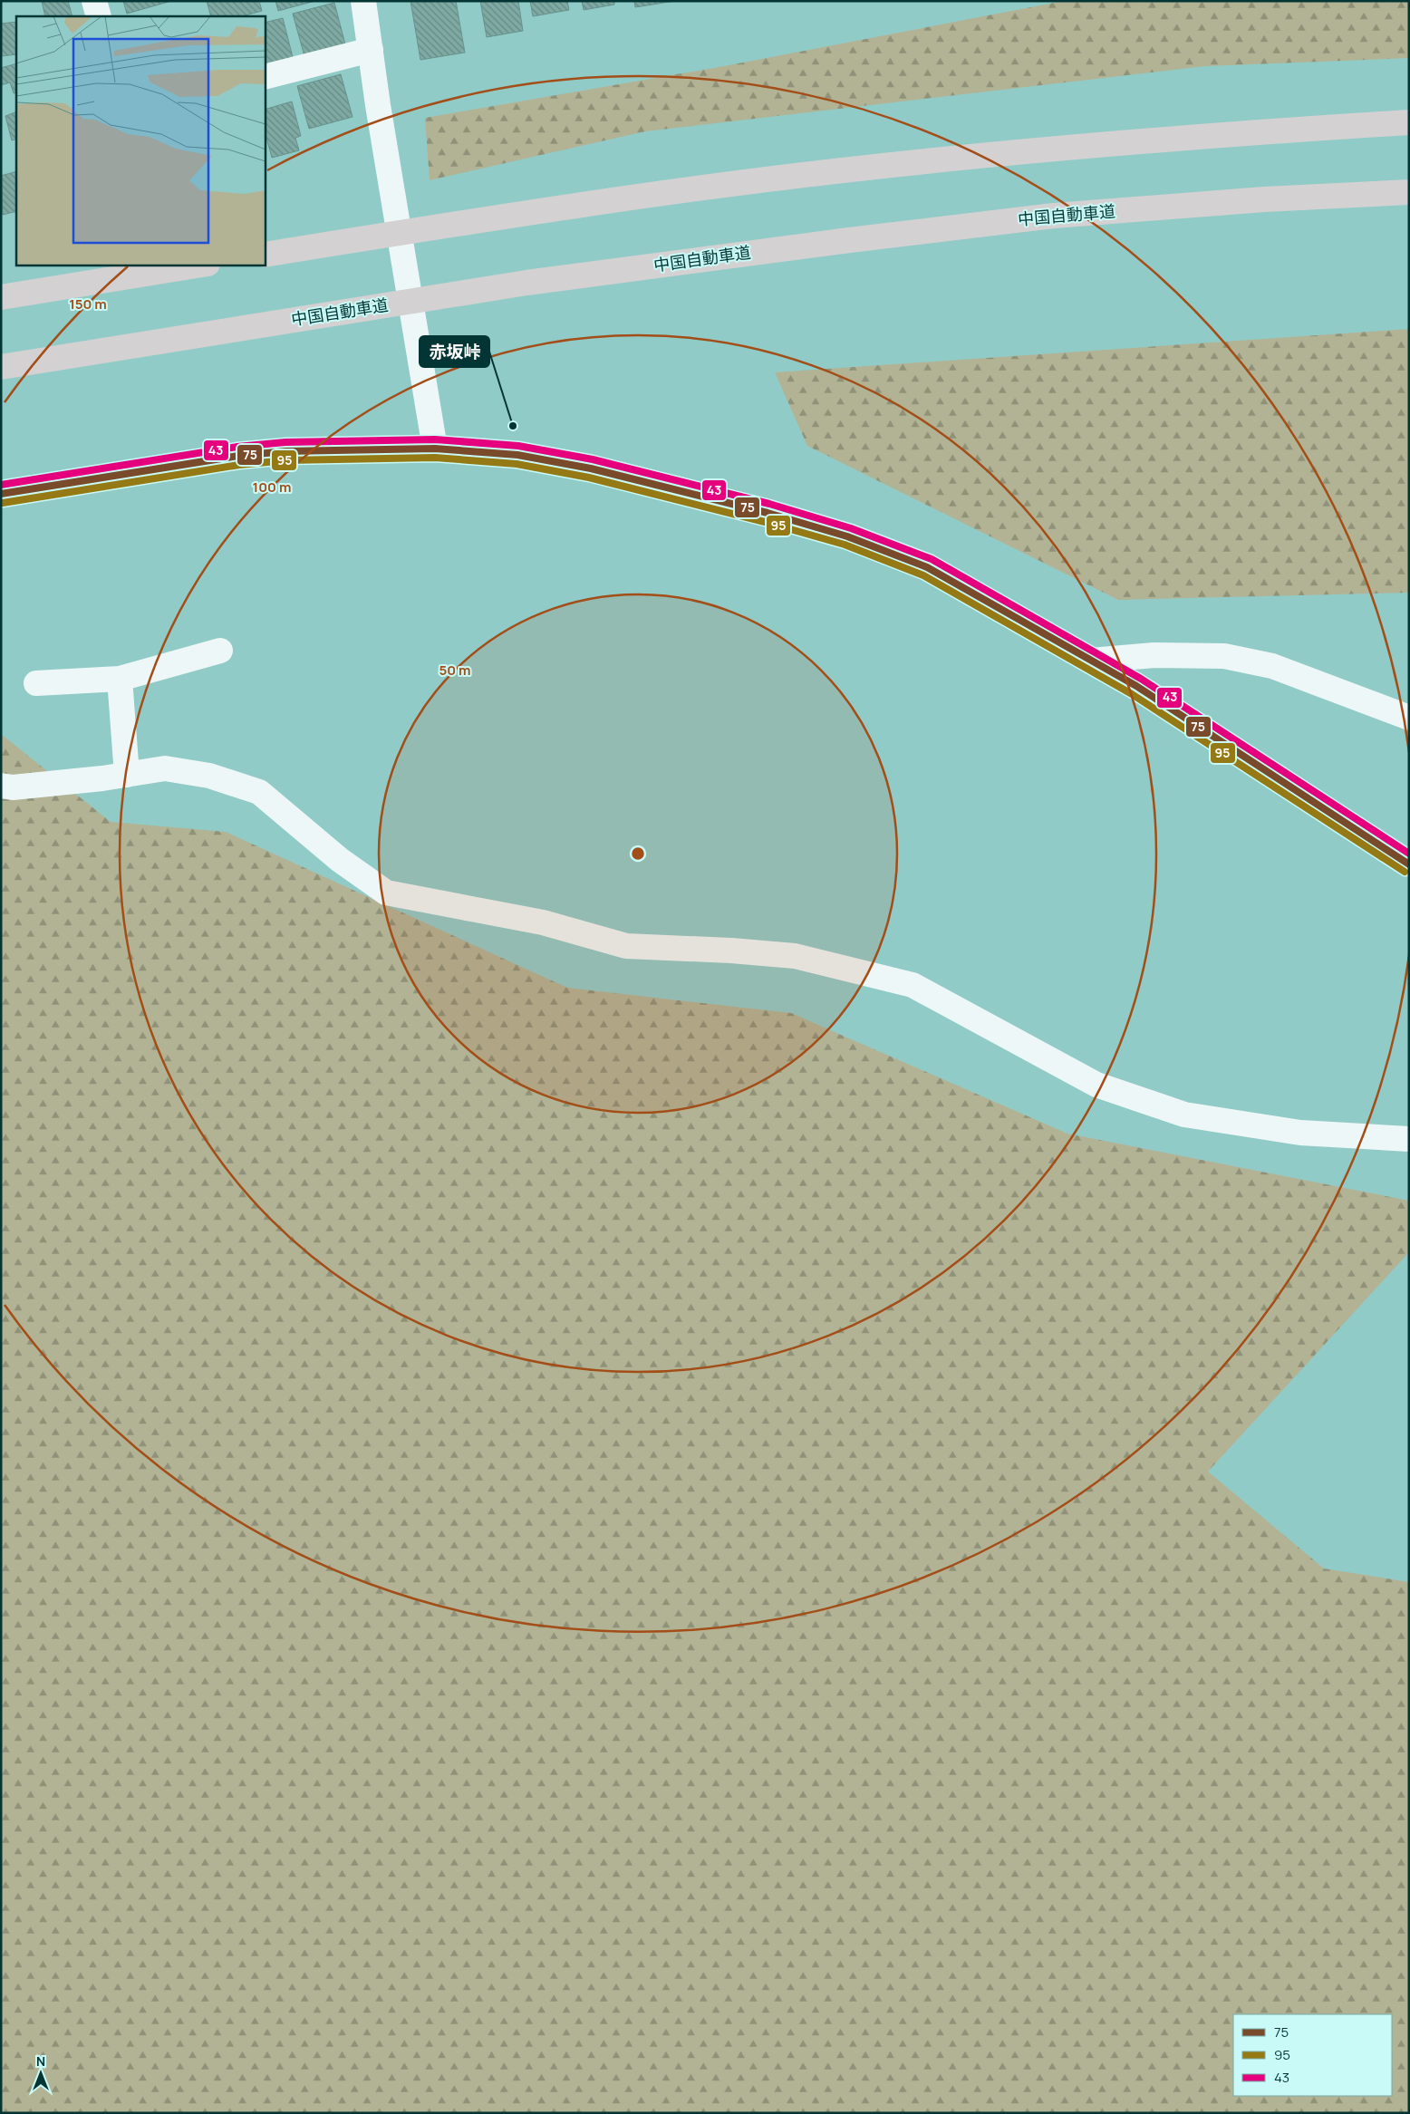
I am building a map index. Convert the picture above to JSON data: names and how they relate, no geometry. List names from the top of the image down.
{
  "streets": {
    "highway": ["中国自動車道"]
  },
  "places": ["赤坂峠"],
  "lines": ["transit line 43", "transit line 75", "transit line 95"],
  "legend": ["75", "95", "43"],
  "north": "top",
  "rings": ["150 m", "100 m", "50 m"]
}
